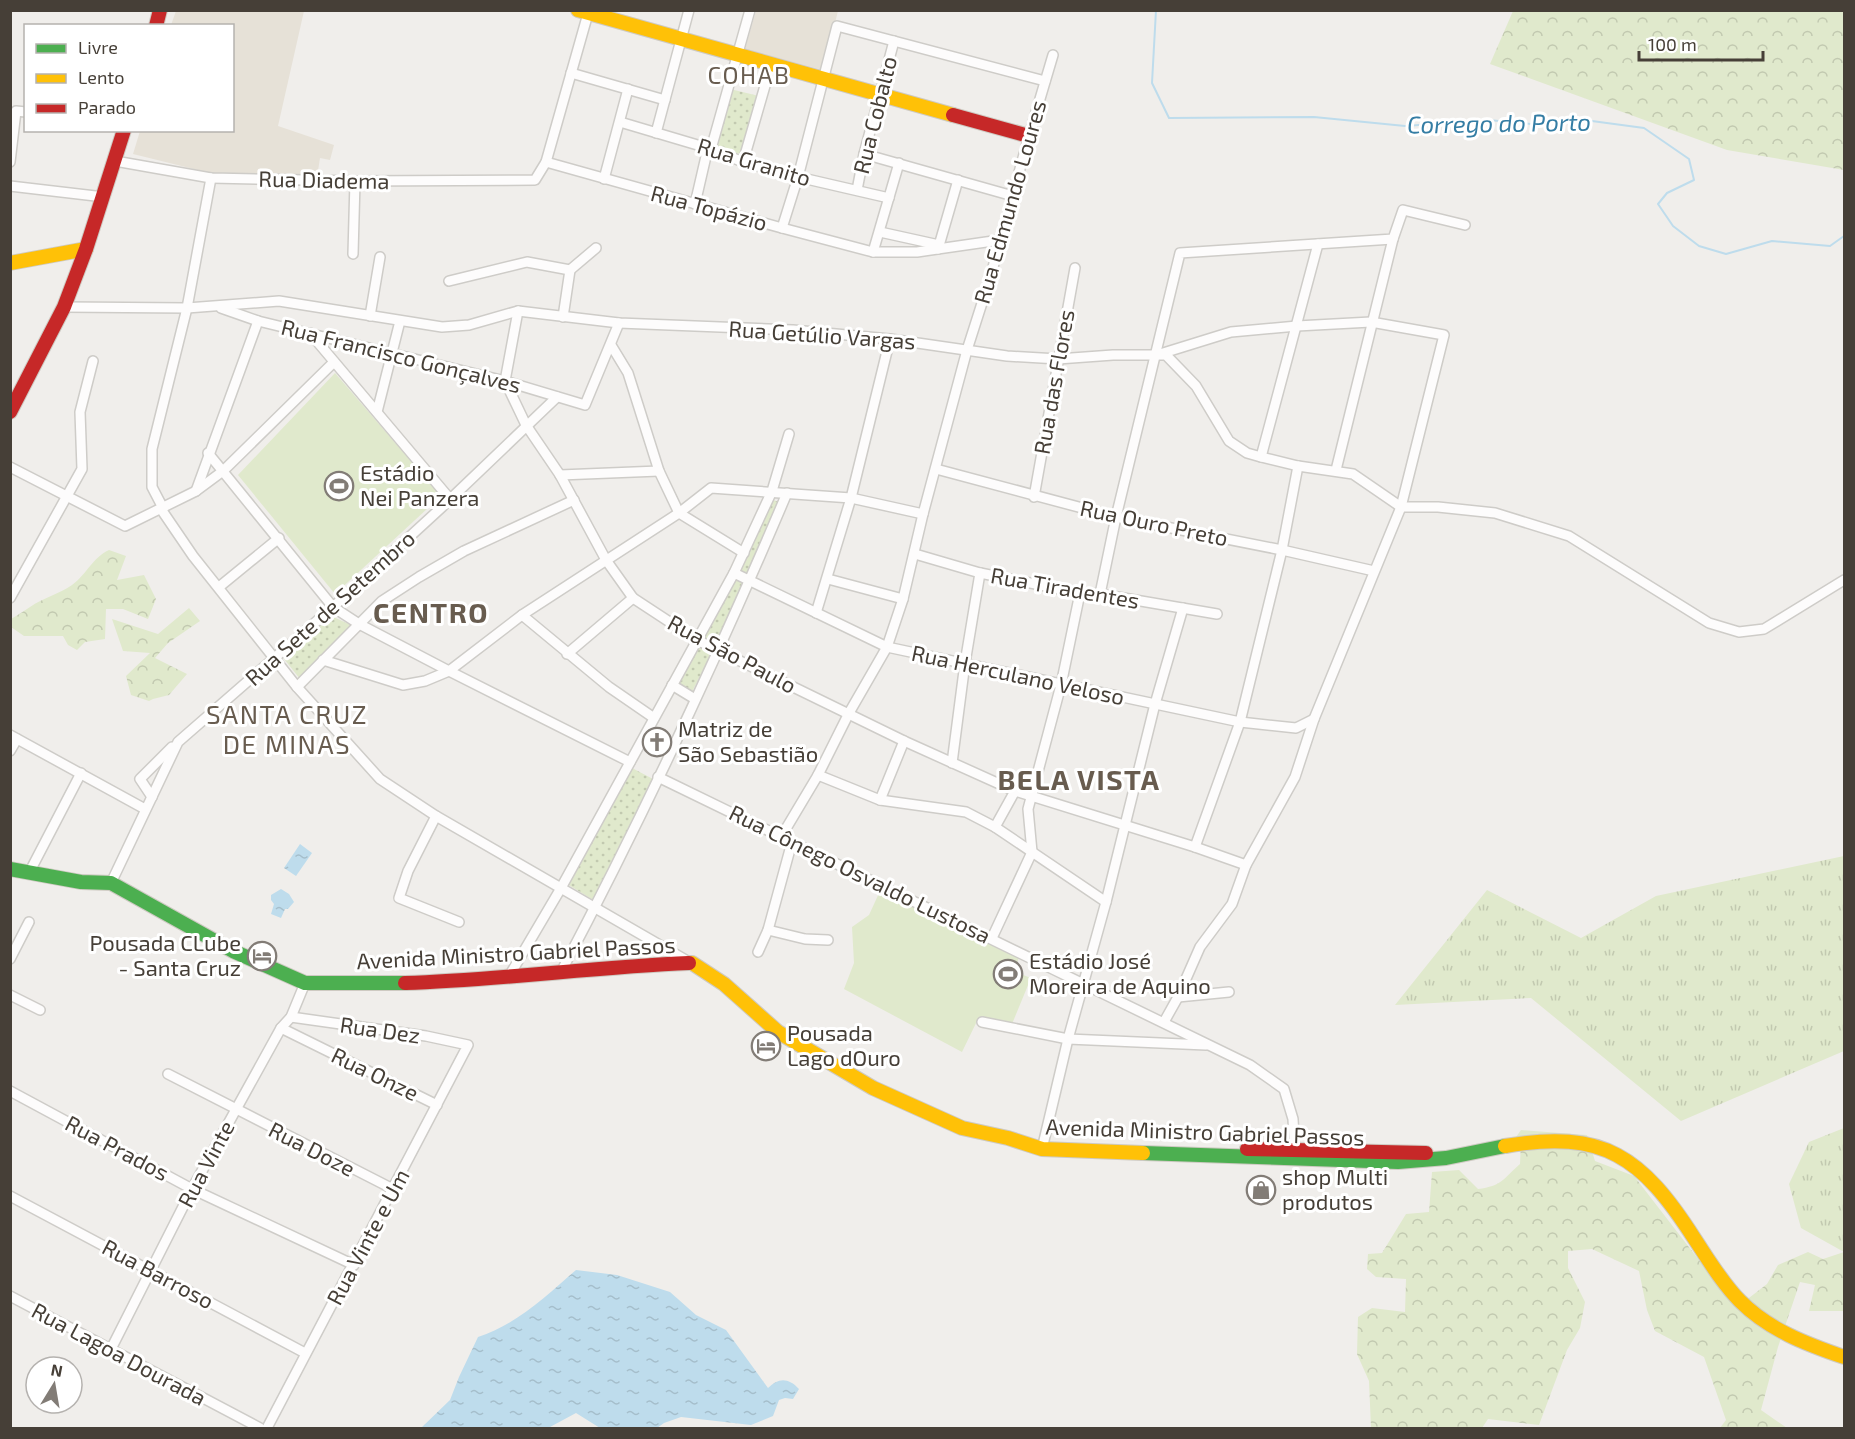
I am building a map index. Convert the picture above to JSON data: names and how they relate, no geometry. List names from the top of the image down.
{
  "streets": {
    "main road": ["Avenida Ministro Gabriel Passos"],
    "street": [
      "Rua Cobalto",
      "Rua Granito",
      "Rua Diadema",
      "Rua Edmundo Loures",
      "Rua Topázio",
      "Rua Getúlio Vargas",
      "Rua Francisco Gonçalves",
      "Rua das Flores",
      "Rua Ouro Preto",
      "Rua Tiradentes",
      "Rua Sete de Setembro",
      "Rua São Paulo",
      "Rua Herculano Veloso",
      "Rua Cônego Osvaldo Lustosa",
      "Rua Dez",
      "Rua Onze",
      "Rua Prados",
      "Rua Doze",
      "Rua Vinte",
      "Rua Vinte e Um",
      "Rua Barroso",
      "Rua Lagoa Dourada"
    ]
  },
  "crossings": [
    ["Rua Cobalto", "Rua Granito"],
    ["Rua Diadema", "Rua Topázio"],
    ["Rua Edmundo Loures", "Rua Topázio"],
    ["Rua Edmundo Loures", "Rua Getúlio Vargas"],
    ["Rua Edmundo Loures", "Rua Ouro Preto"],
    ["Rua Edmundo Loures", "Rua Tiradentes"],
    ["Rua Edmundo Loures", "Rua São Paulo"],
    ["Rua Edmundo Loures", "Rua Herculano Veloso"],
    ["Rua Edmundo Loures", "Rua Cônego Osvaldo Lustosa"],
    ["Rua Getúlio Vargas", "Rua Francisco Gonçalves"],
    ["Rua Getúlio Vargas", "Rua das Flores"],
    ["Rua Francisco Gonçalves", "Rua Sete de Setembro"],
    ["Rua Francisco Gonçalves", "Rua São Paulo"],
    ["Rua das Flores", "Rua Ouro Preto"],
    ["Rua Sete de Setembro", "Rua São Paulo"],
    ["Rua Sete de Setembro", "Avenida Ministro Gabriel Passos"],
    ["Rua Cônego Osvaldo Lustosa", "Avenida Ministro Gabriel Passos"],
    ["Avenida Ministro Gabriel Passos", "Rua Vinte"],
    ["Rua Dez", "Rua Vinte"],
    ["Rua Dez", "Rua Vinte e Um"],
    ["Rua Onze", "Rua Vinte"],
    ["Rua Onze", "Rua Vinte e Um"],
    ["Rua Prados", "Rua Vinte"],
    ["Rua Prados", "Rua Vinte e Um"],
    ["Rua Doze", "Rua Vinte"],
    ["Rua Doze", "Rua Vinte e Um"],
    ["Rua Vinte", "Rua Barroso"],
    ["Rua Vinte", "Rua Lagoa Dourada"],
    ["Rua Vinte e Um", "Rua Barroso"]
  ],
  "districts": [
    "COHAB",
    "CENTRO",
    "SANTA CRUZ DE MINAS",
    "BELA VISTA"
  ],
  "water": ["Corrego do Porto"],
  "places": {
    "sports": ["Estádio Nei Panzera", "Estádio José Moreira de Aquino"],
    "church": ["Matriz de São Sebastião"],
    "hotel": ["Pousada CLube - Santa Cruz", "Pousada Lago dOuro"],
    "shop": ["shop Multi produtos"]
  },
  "legend": ["Livre", "Lento", "Parado"],
  "scale_bar": "100 m",
  "north": "top"
}
